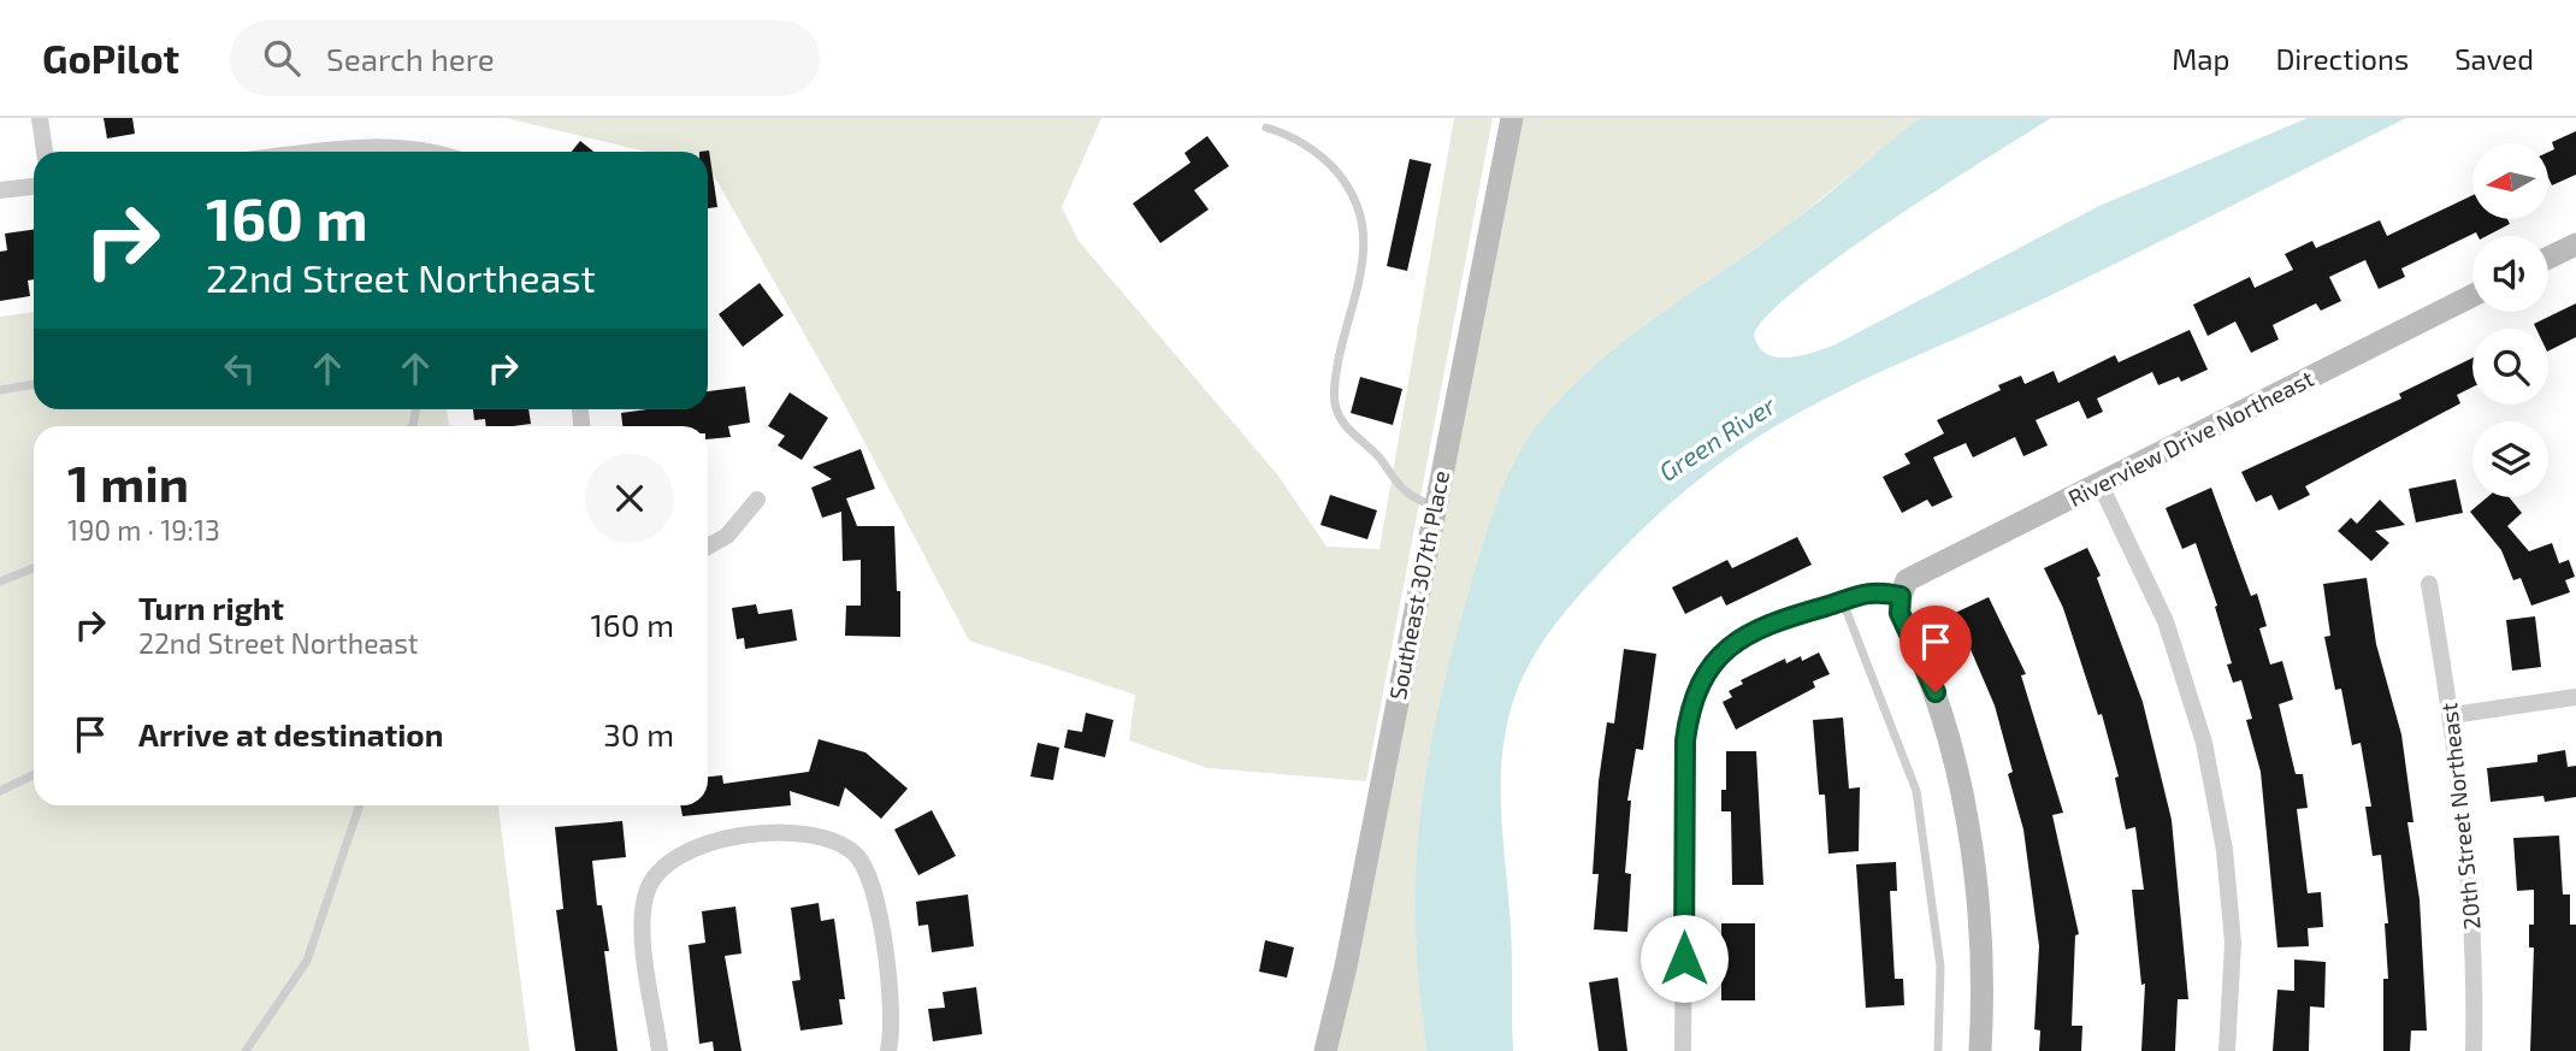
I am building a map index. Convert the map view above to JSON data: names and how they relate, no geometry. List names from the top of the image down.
{
  "streets": {
    "street": ["Riverview Drive Northeast", "Southeast 307th Place", "20th Street Northeast"]
  },
  "water": ["Green River"],
  "north": "left",
  "page": {
    "header": "GoPilot",
    "search": "Search here",
    "nav": ["Map", "Directions", "Saved"],
    "turn": ["160 m", "22nd Street Northeast"],
    "heading": ["1 min", "190 m · 19:13"],
    "list": [
      {
        "name": "Turn right",
        "note": "22nd Street Northeast",
        "value": "160 m"
      },
      {
        "name": "Arrive at destination",
        "value": "30 m"
      }
    ]
  }
}
